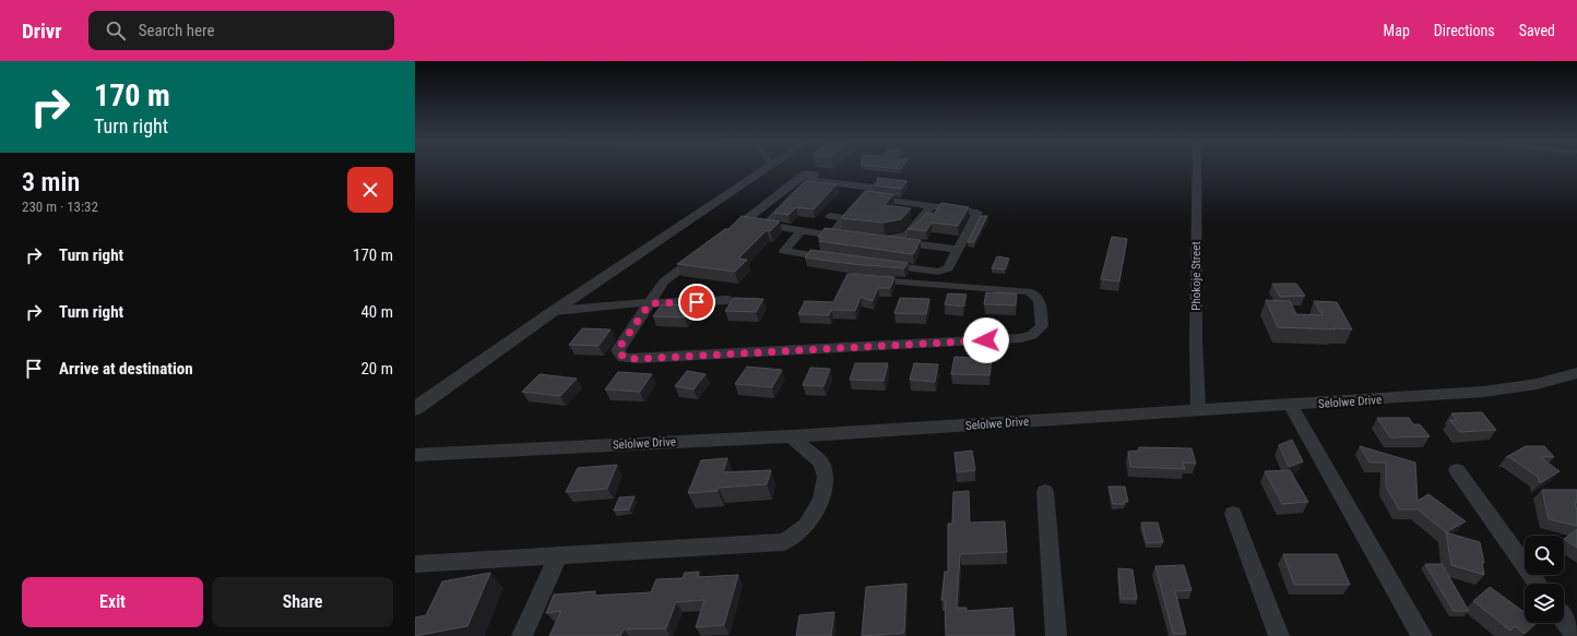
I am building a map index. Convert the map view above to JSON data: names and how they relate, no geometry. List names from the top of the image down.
{
  "streets": {
    "street": ["Phokoje Street", "Selolwe Drive"]
  },
  "crossings": [
    ["Phokoje Street", "Selolwe Drive"]
  ],
  "page": {
    "header": "Drivr",
    "search": "Search here",
    "nav": ["Map", "Directions", "Saved"],
    "turn": ["170 m", "Turn right"],
    "heading": ["3 min", "230 m · 13:32"],
    "list": [
      {
        "name": "Turn right",
        "value": "170 m"
      },
      {
        "name": "Turn right",
        "value": "40 m"
      },
      {
        "name": "Arrive at destination",
        "value": "20 m"
      }
    ],
    "buttons": ["Exit", "Share"]
  }
}
